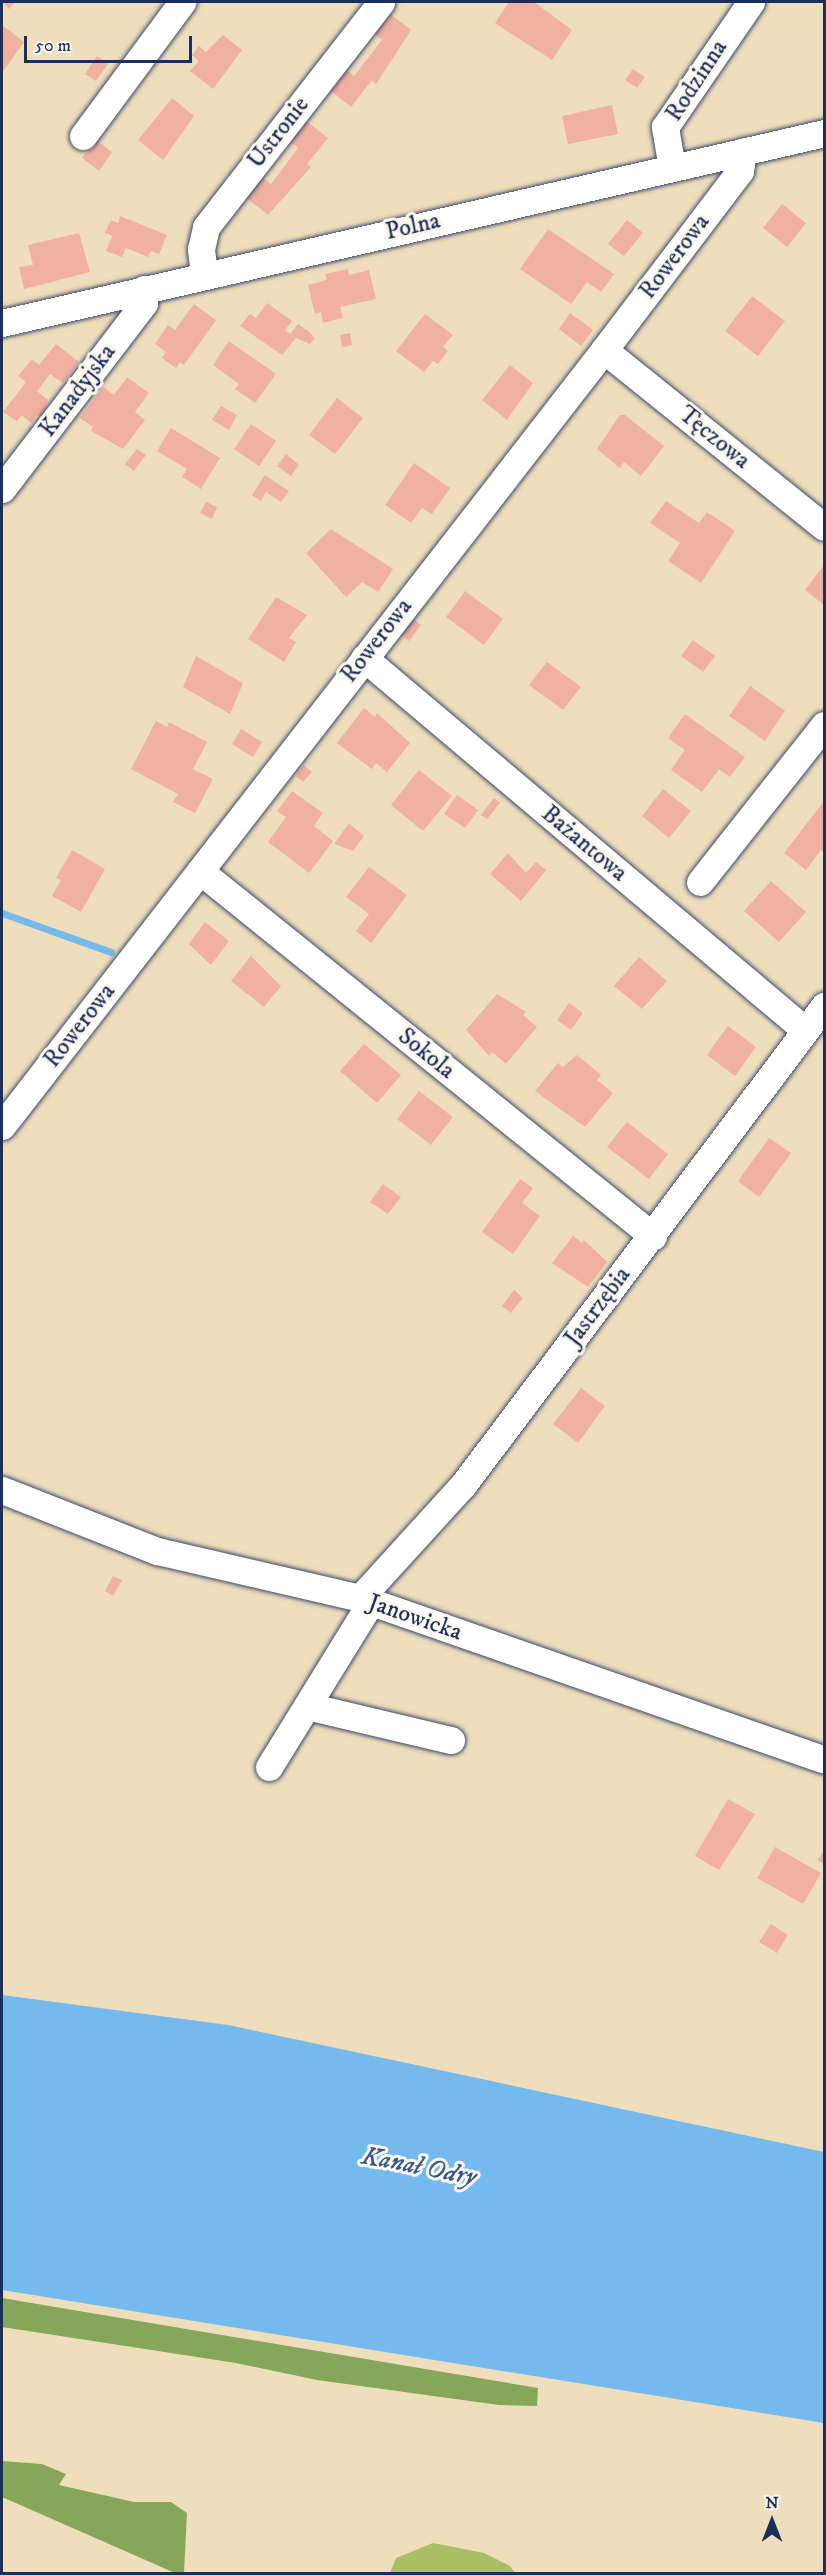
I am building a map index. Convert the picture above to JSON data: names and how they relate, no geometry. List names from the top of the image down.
{
  "streets": {
    "street": [
      "Rodzinna",
      "Ustronie",
      "Polna",
      "Rowerowa",
      "Kanadyjska",
      "Tęczowa",
      "Bażantowa",
      "Sokola",
      "Jastrzębia",
      "Janowicka"
    ]
  },
  "crossings": [
    ["Rodzinna", "Polna"],
    ["Ustronie", "Polna"],
    ["Polna", "Rowerowa"],
    ["Polna", "Kanadyjska"],
    ["Rowerowa", "Tęczowa"],
    ["Rowerowa", "Bażantowa"],
    ["Rowerowa", "Sokola"],
    ["Bażantowa", "Jastrzębia"],
    ["Sokola", "Jastrzębia"],
    ["Jastrzębia", "Janowicka"]
  ],
  "water": ["Kanał Odry"],
  "scale_bar": "50 m",
  "north": "top"
}
